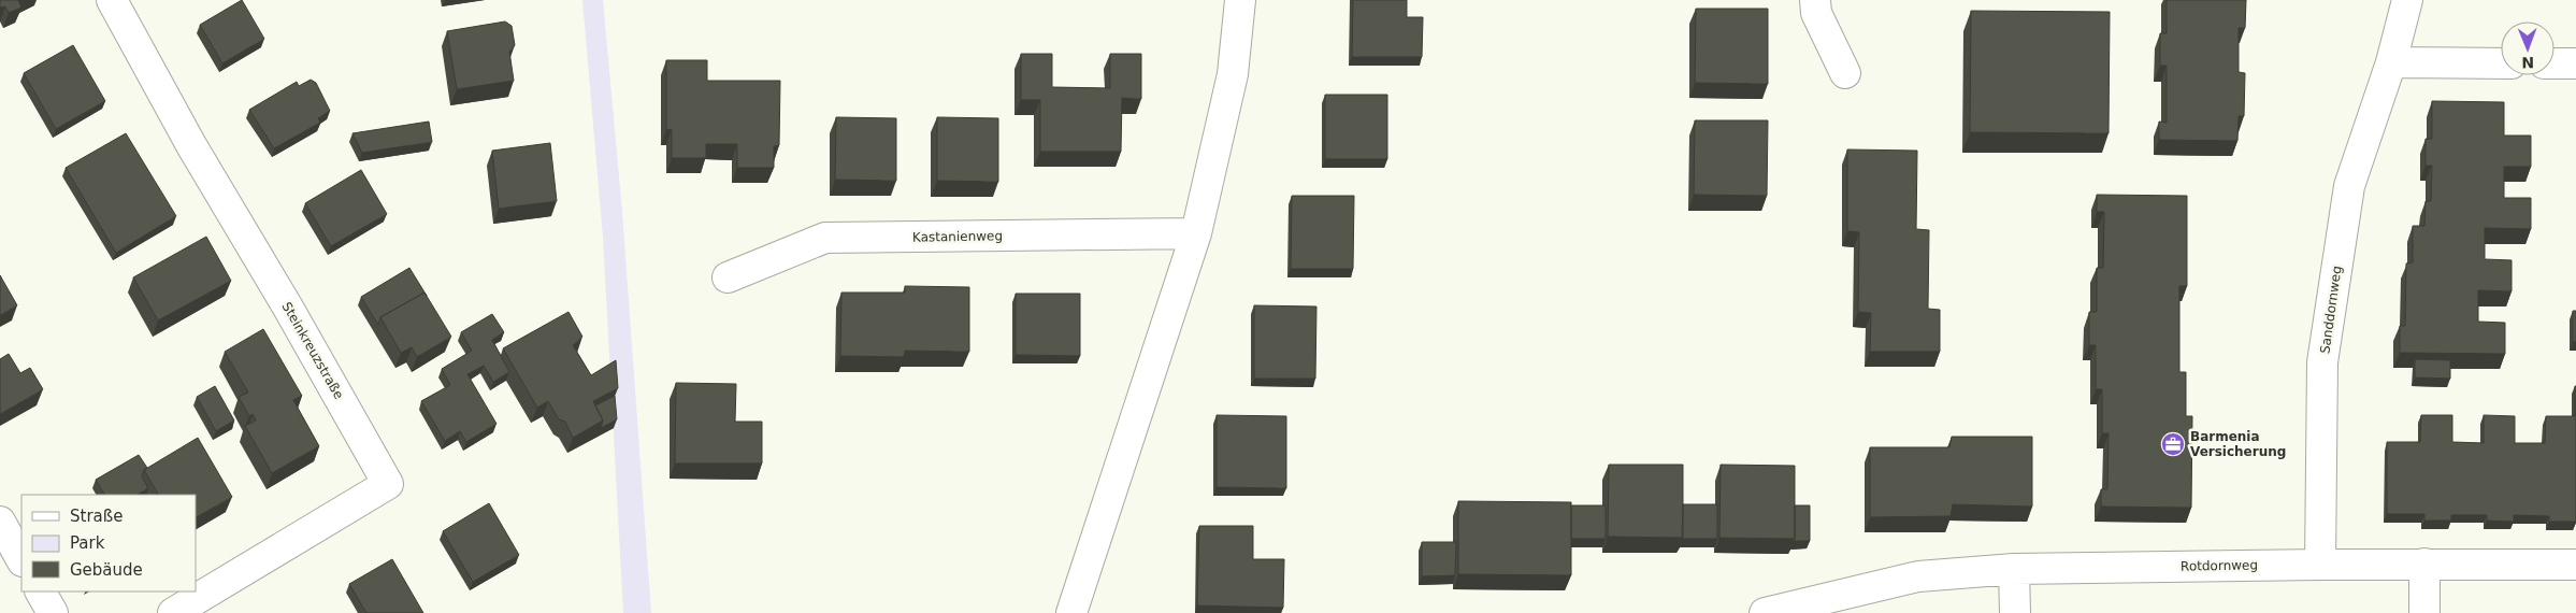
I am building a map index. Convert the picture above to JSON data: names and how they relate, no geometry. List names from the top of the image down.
{
  "streets": {
    "street": [
      "Kastanienweg",
      "Sanddornweg",
      "Steinkreuzstraße",
      "Rotdornweg"
    ]
  },
  "crossings": [
    ["Sanddornweg", "Rotdornweg"]
  ],
  "places": {
    "office": ["Barmenia Versicherung"]
  },
  "legend": ["Straße", "Park", "Gebäude"],
  "north": "bottom"
}
